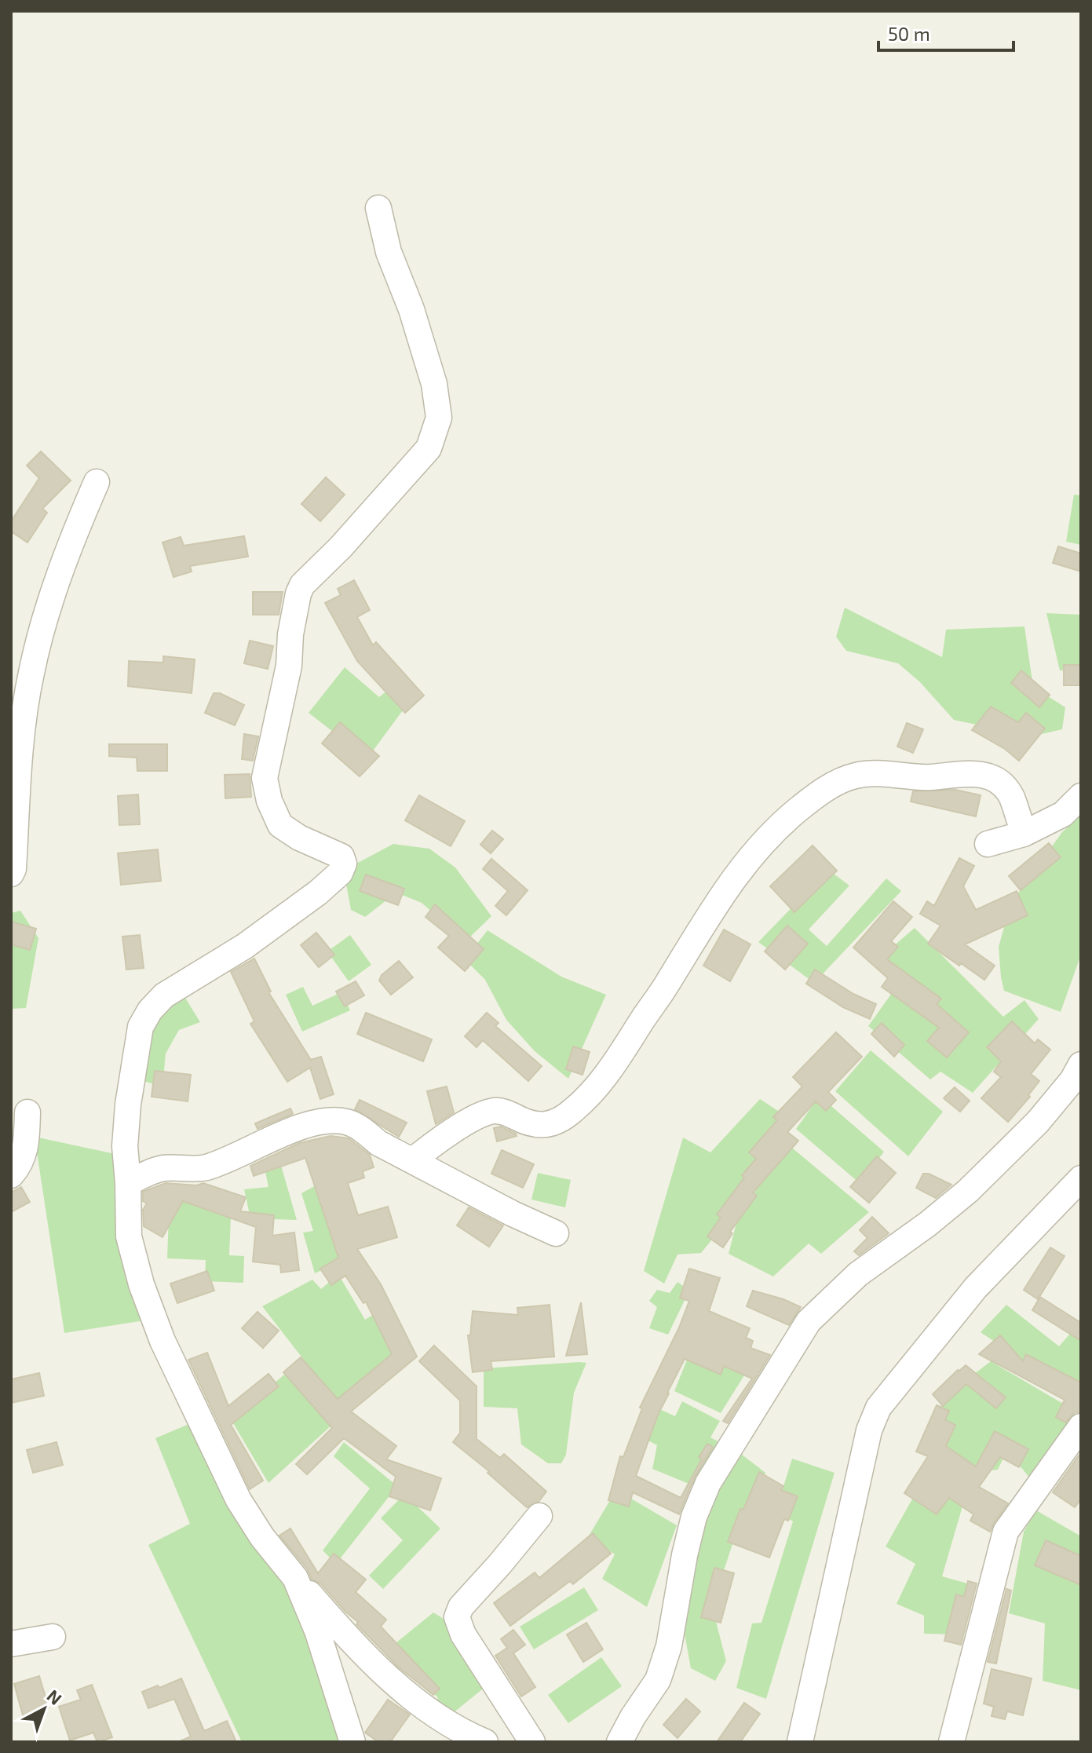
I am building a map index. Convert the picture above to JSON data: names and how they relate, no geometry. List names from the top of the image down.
{
  "scale_bar": "50 m",
  "north": "top right"
}
